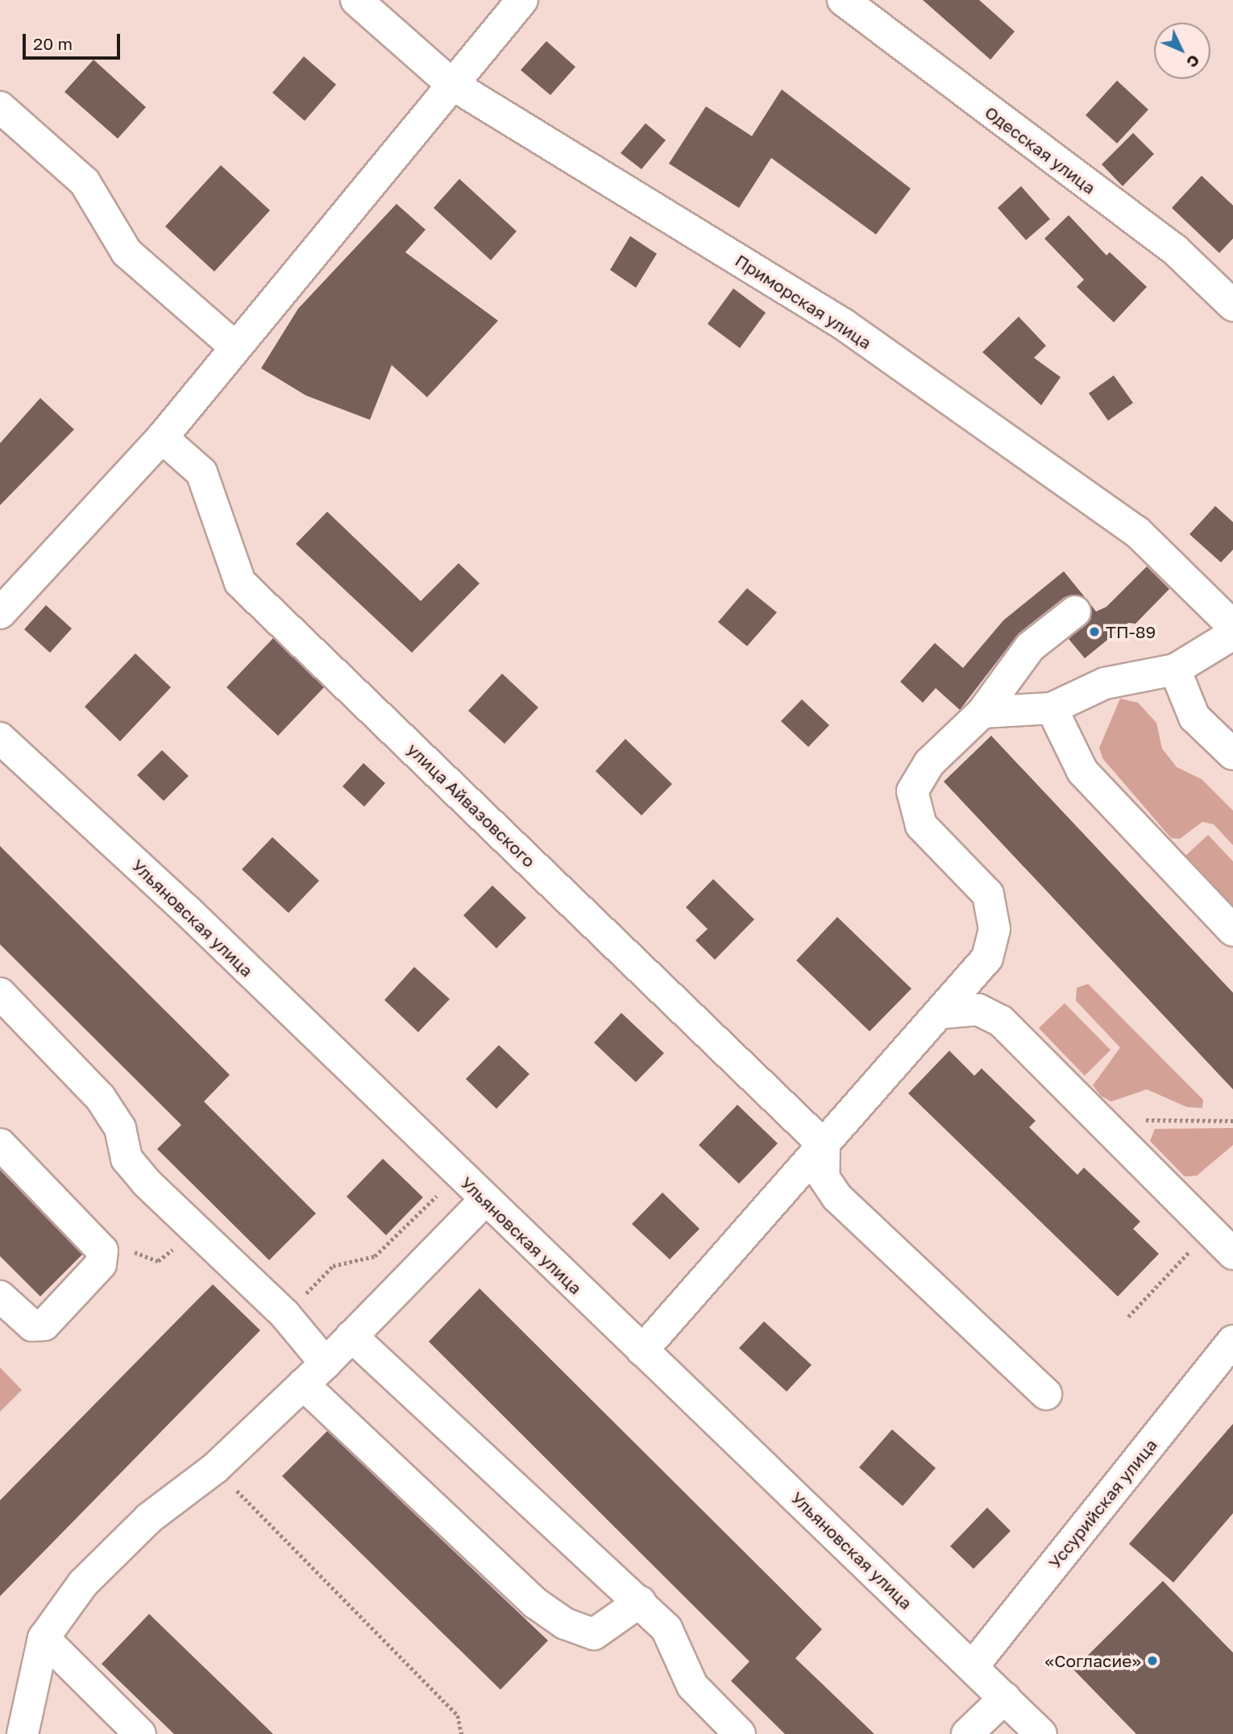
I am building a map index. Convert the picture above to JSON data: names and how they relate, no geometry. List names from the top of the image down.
{
  "streets": {
    "street": [
      "Одесская улица",
      "Приморская улица",
      "улица Айвазовского",
      "Ульяновская улица",
      "Уссурийская улица"
    ]
  },
  "crossings": [
    ["Ульяновская улица", "Уссурийская улица"]
  ],
  "places": ["ТП-89", "«Согласие»"],
  "scale_bar": "20 m",
  "north": "bottom right"
}
